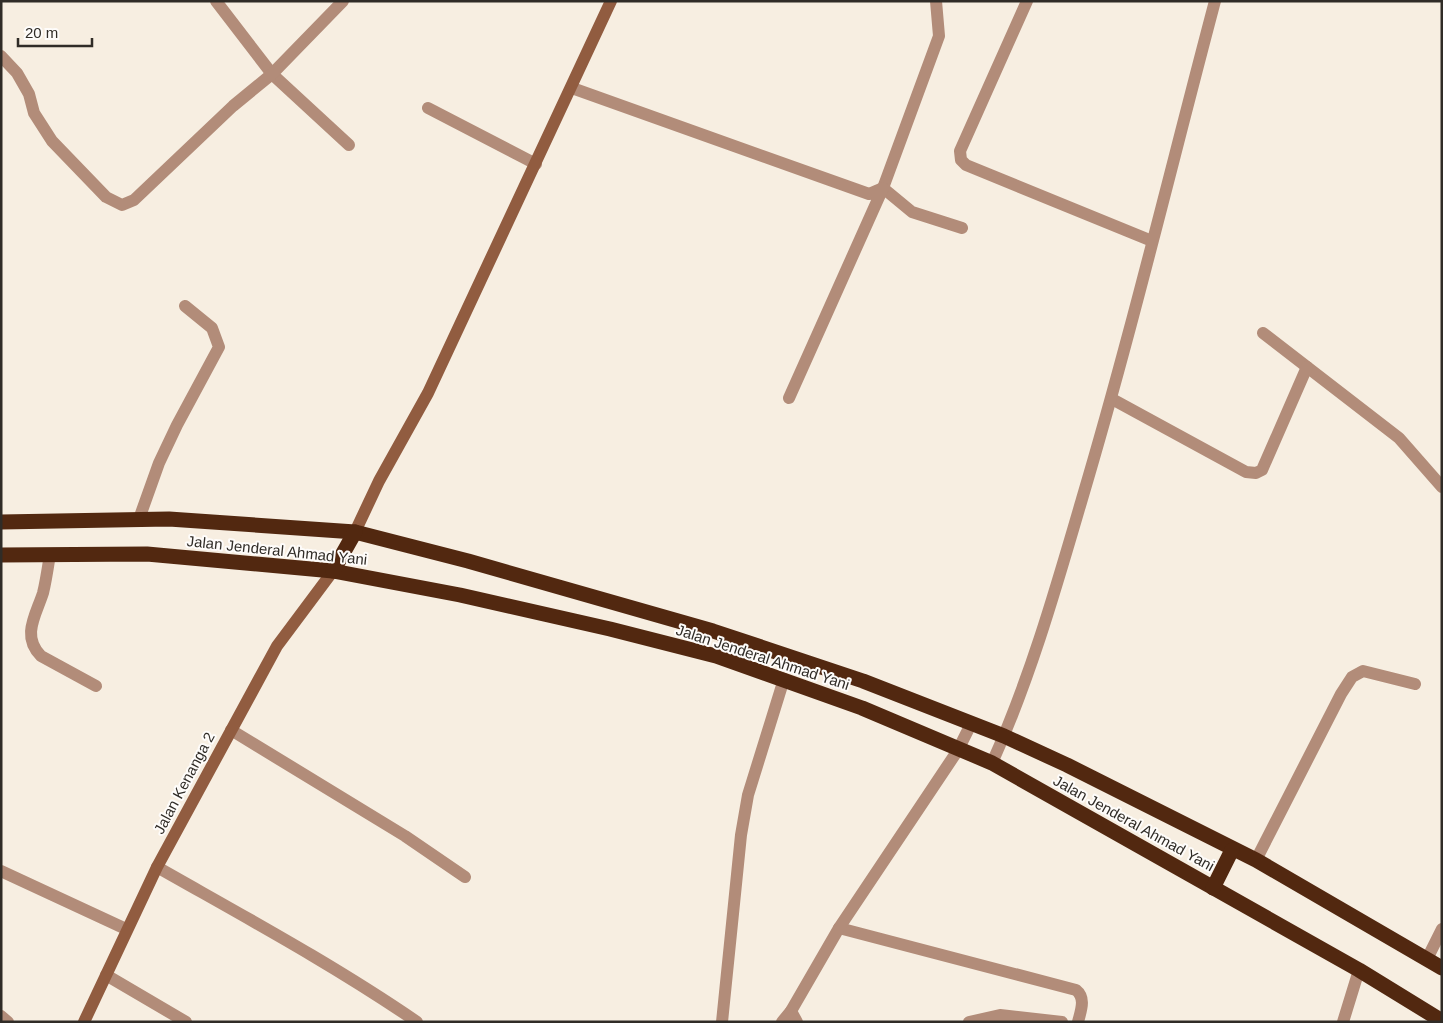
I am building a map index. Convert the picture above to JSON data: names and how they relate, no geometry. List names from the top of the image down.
{
  "streets": {
    "highway": ["Jalan Jenderal Ahmad Yani"],
    "street": ["Jalan Kenanga 2"]
  },
  "crossings": [
    ["Jalan Jenderal Ahmad Yani", "Jalan Kenanga 2"]
  ],
  "scale_bar": "20 m"
}
